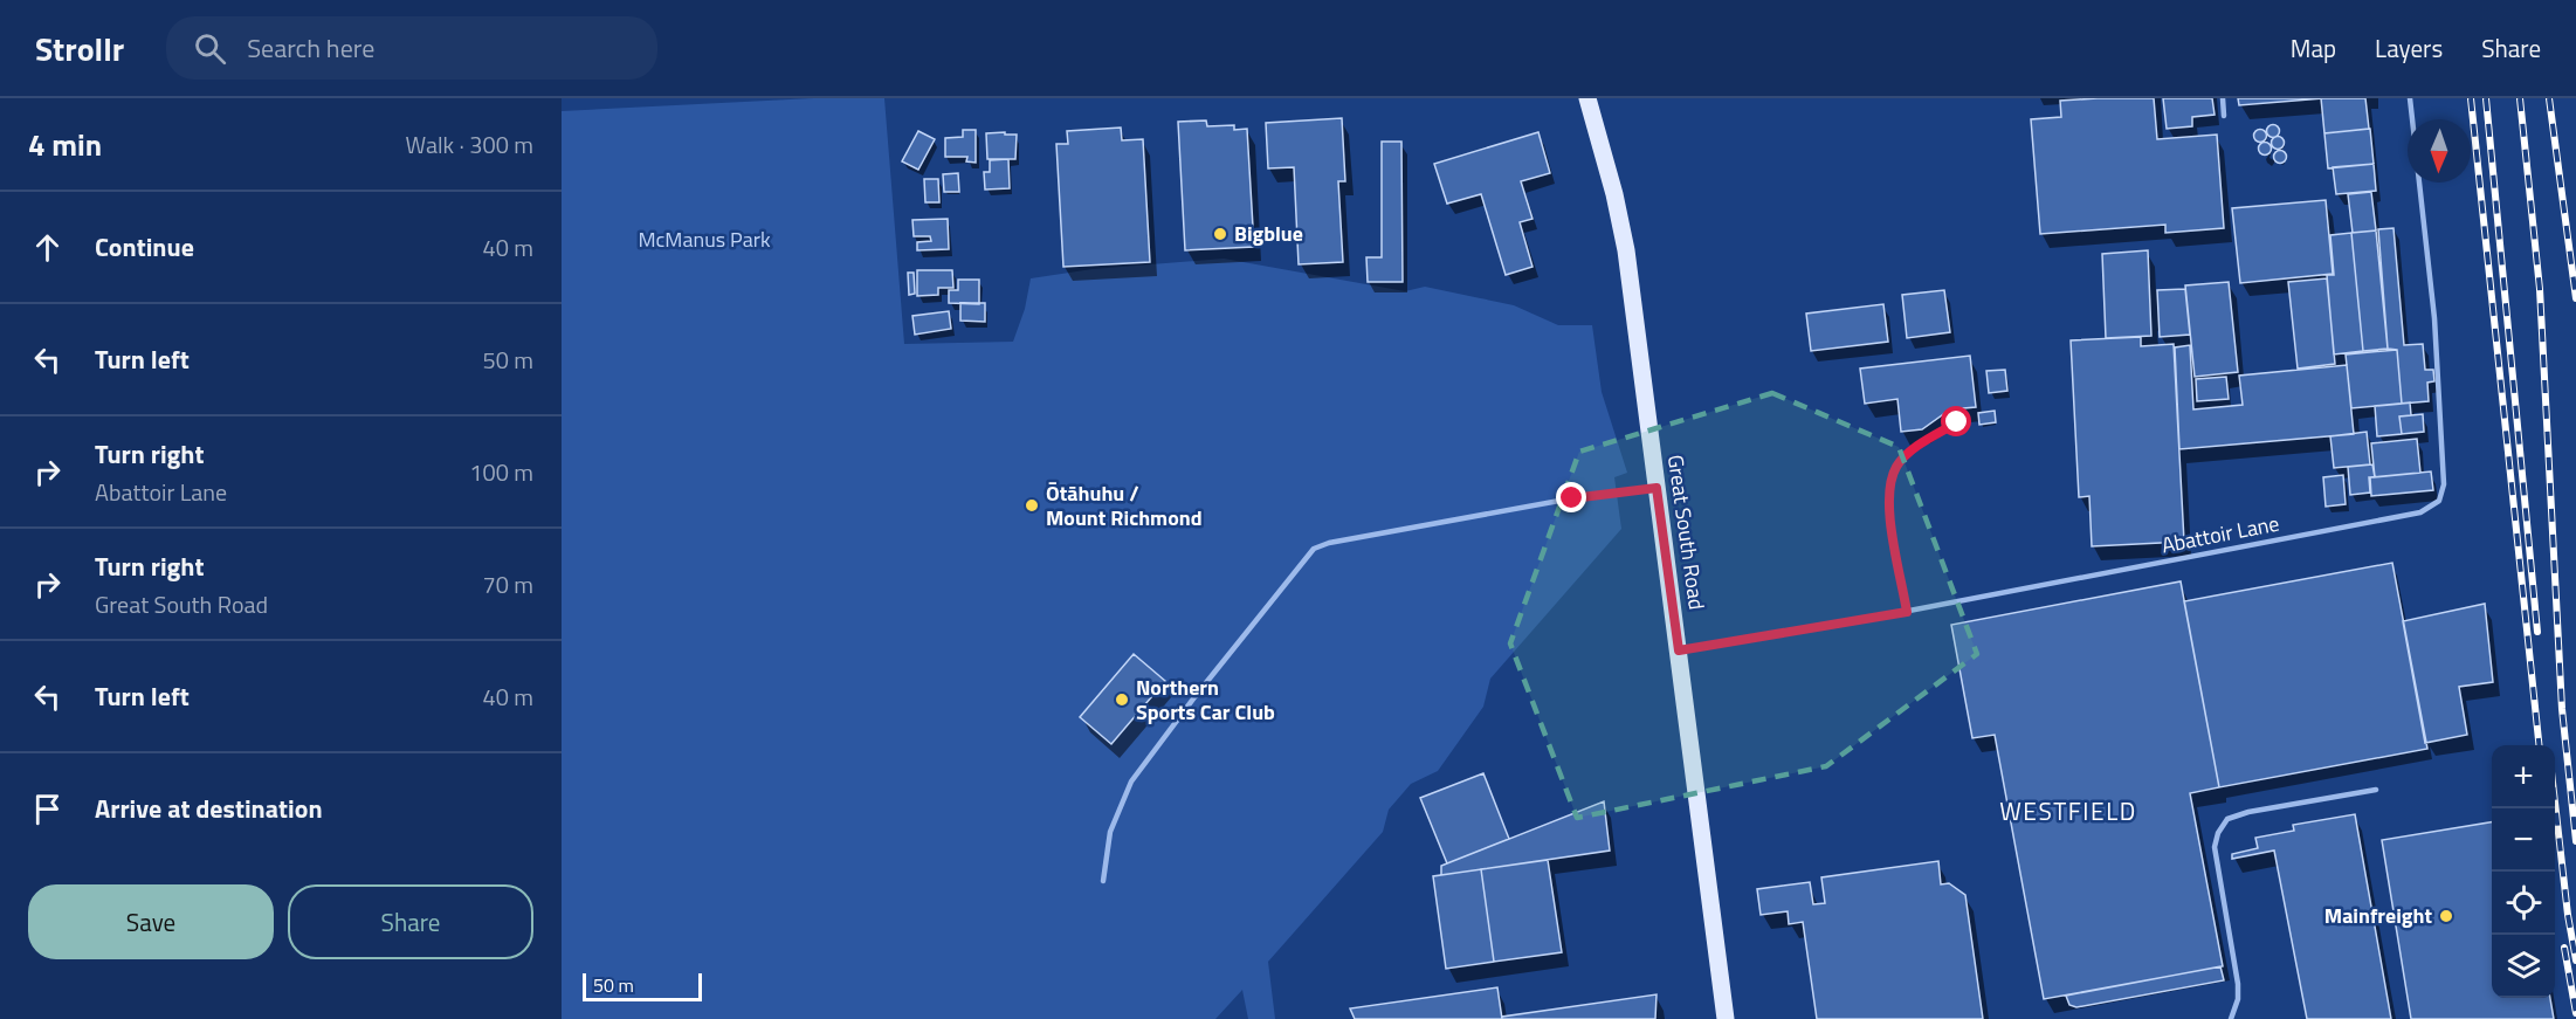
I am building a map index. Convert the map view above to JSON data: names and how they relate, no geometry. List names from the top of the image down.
{
  "streets": {
    "main road": ["Great South Road"],
    "lane": ["Abattoir Lane"]
  },
  "crossings": [
    ["Great South Road", "Abattoir Lane"]
  ],
  "districts": ["WESTFIELD"],
  "parks": ["McManus Park"],
  "places": [
    "Bigblue",
    "Ōtāhuhu / Mount Richmond",
    "Northern Sports Car Club",
    "Mainfreight"
  ],
  "scale_bar": "50 m",
  "north": "bottom",
  "page": {
    "header": "Strollr",
    "search": "Search here",
    "nav": ["Map", "Layers", "Share"],
    "heading": ["4 min", "Walk · 300 m"],
    "list": [
      ["Continue", "40 m"],
      ["Turn left", "50 m"],
      ["Turn right", "Abattoir Lane", "100 m"],
      ["Turn right", "Great South Road", "70 m"],
      ["Turn left", "40 m"],
      "Arrive at destination"
    ],
    "map_buttons": ["+", "−"],
    "buttons": ["Save", "Share"],
    "scale": "50 m"
  }
}
